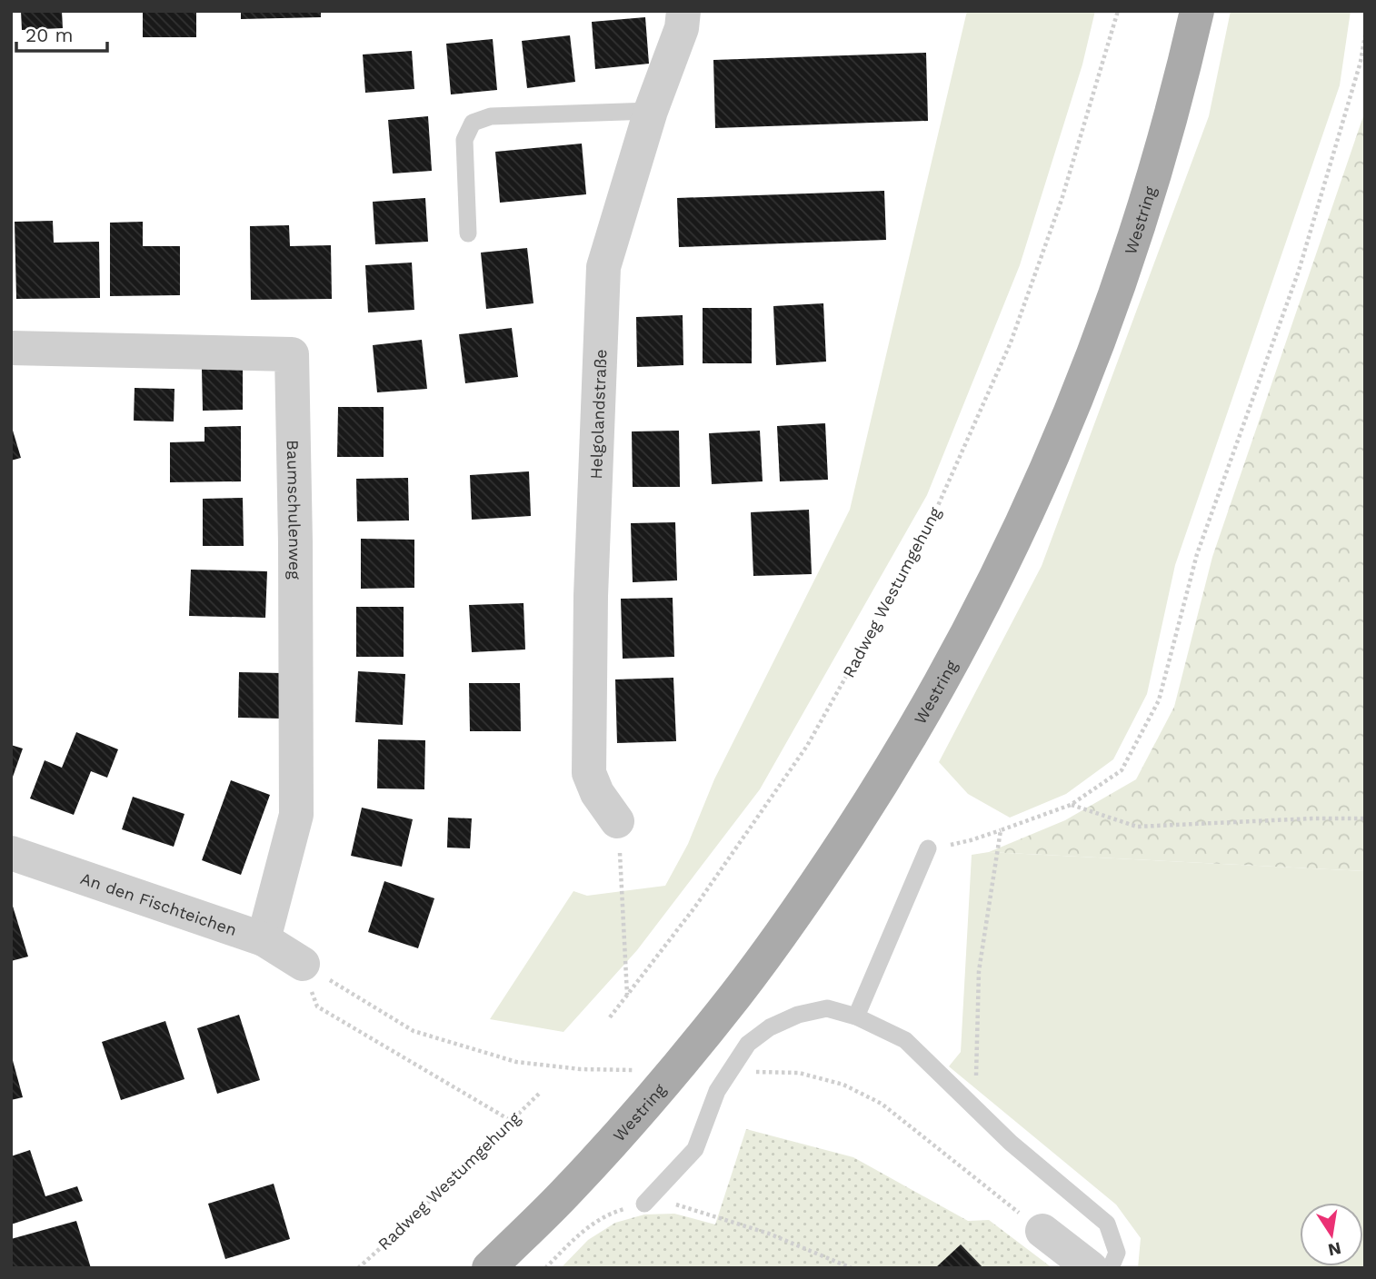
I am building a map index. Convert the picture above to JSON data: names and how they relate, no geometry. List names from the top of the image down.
{
  "streets": {
    "main road": ["Westring"],
    "street": ["Helgolandstraße", "Baumschulenweg", "An den Fischteichen"],
    "path": ["Radweg Westumgehung"]
  },
  "crossings": [
    ["Baumschulenweg", "An den Fischteichen"]
  ],
  "scale_bar": "20 m",
  "north": "bottom"
}
